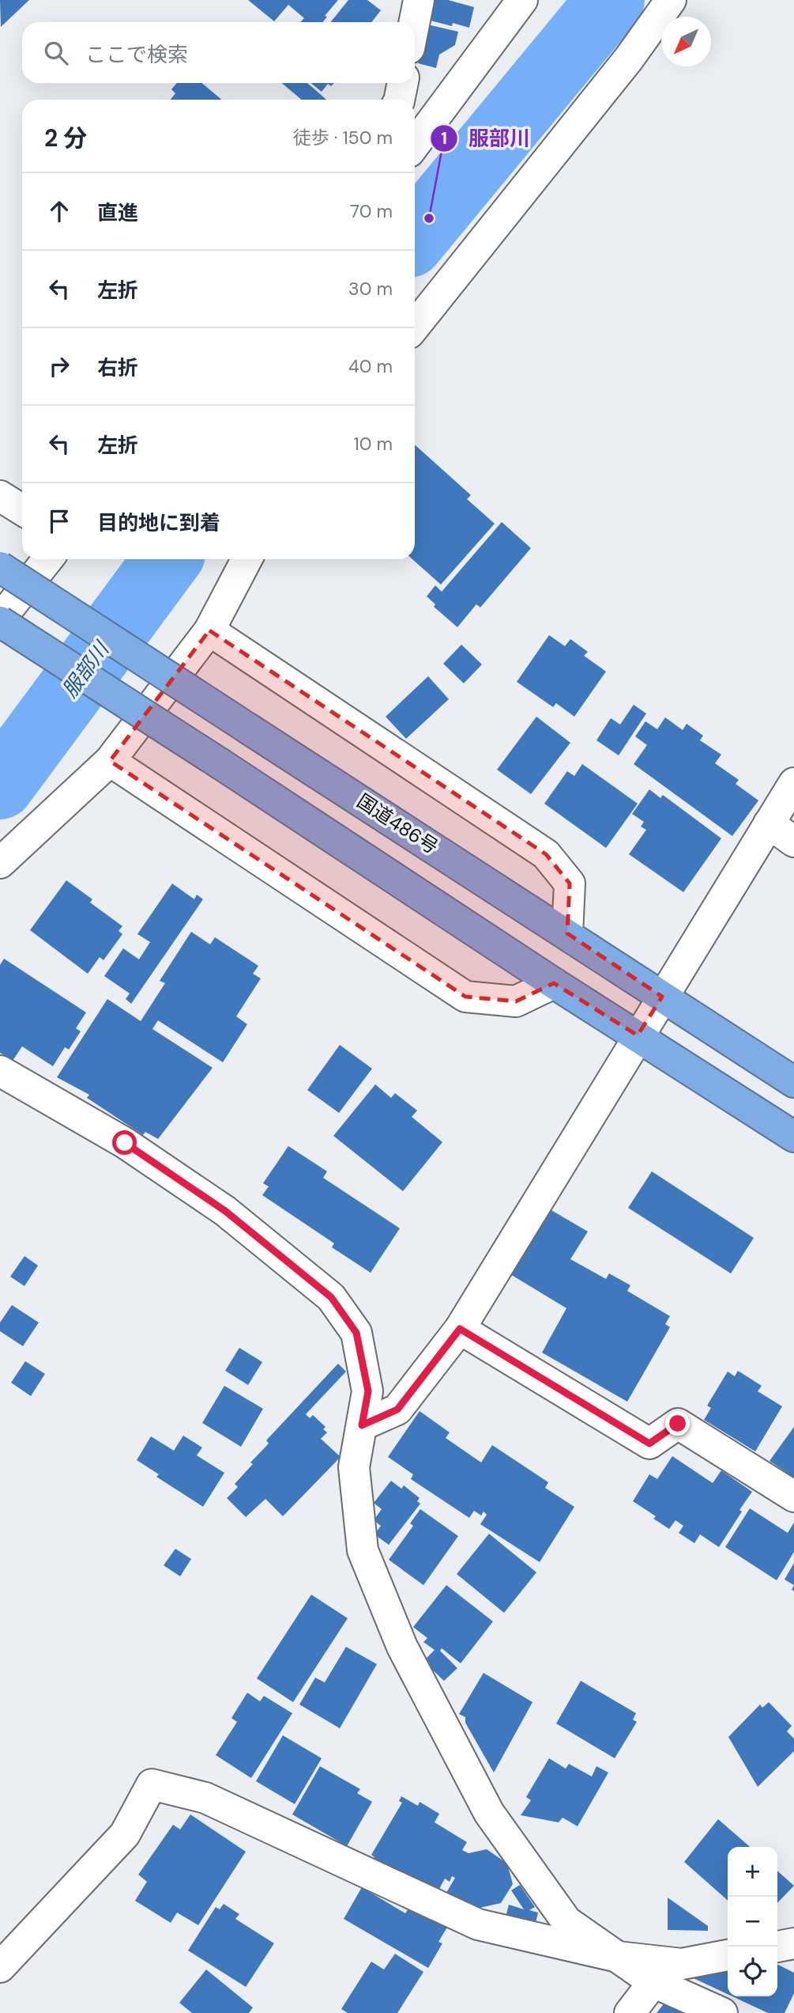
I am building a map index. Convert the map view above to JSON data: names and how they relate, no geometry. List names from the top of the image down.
{
  "streets": {
    "highway": ["国道486号"]
  },
  "water": ["服部川"],
  "places": ["服部川"],
  "north": "bottom left",
  "page": {
    "search": "ここで検索",
    "heading": ["2 分", "徒歩 · 150 m"],
    "list": [
      ["直進", "70 m"],
      ["左折", "30 m"],
      ["右折", "40 m"],
      ["左折", "10 m"],
      "目的地に到着"
    ],
    "map_buttons": ["+", "−"]
  }
}
